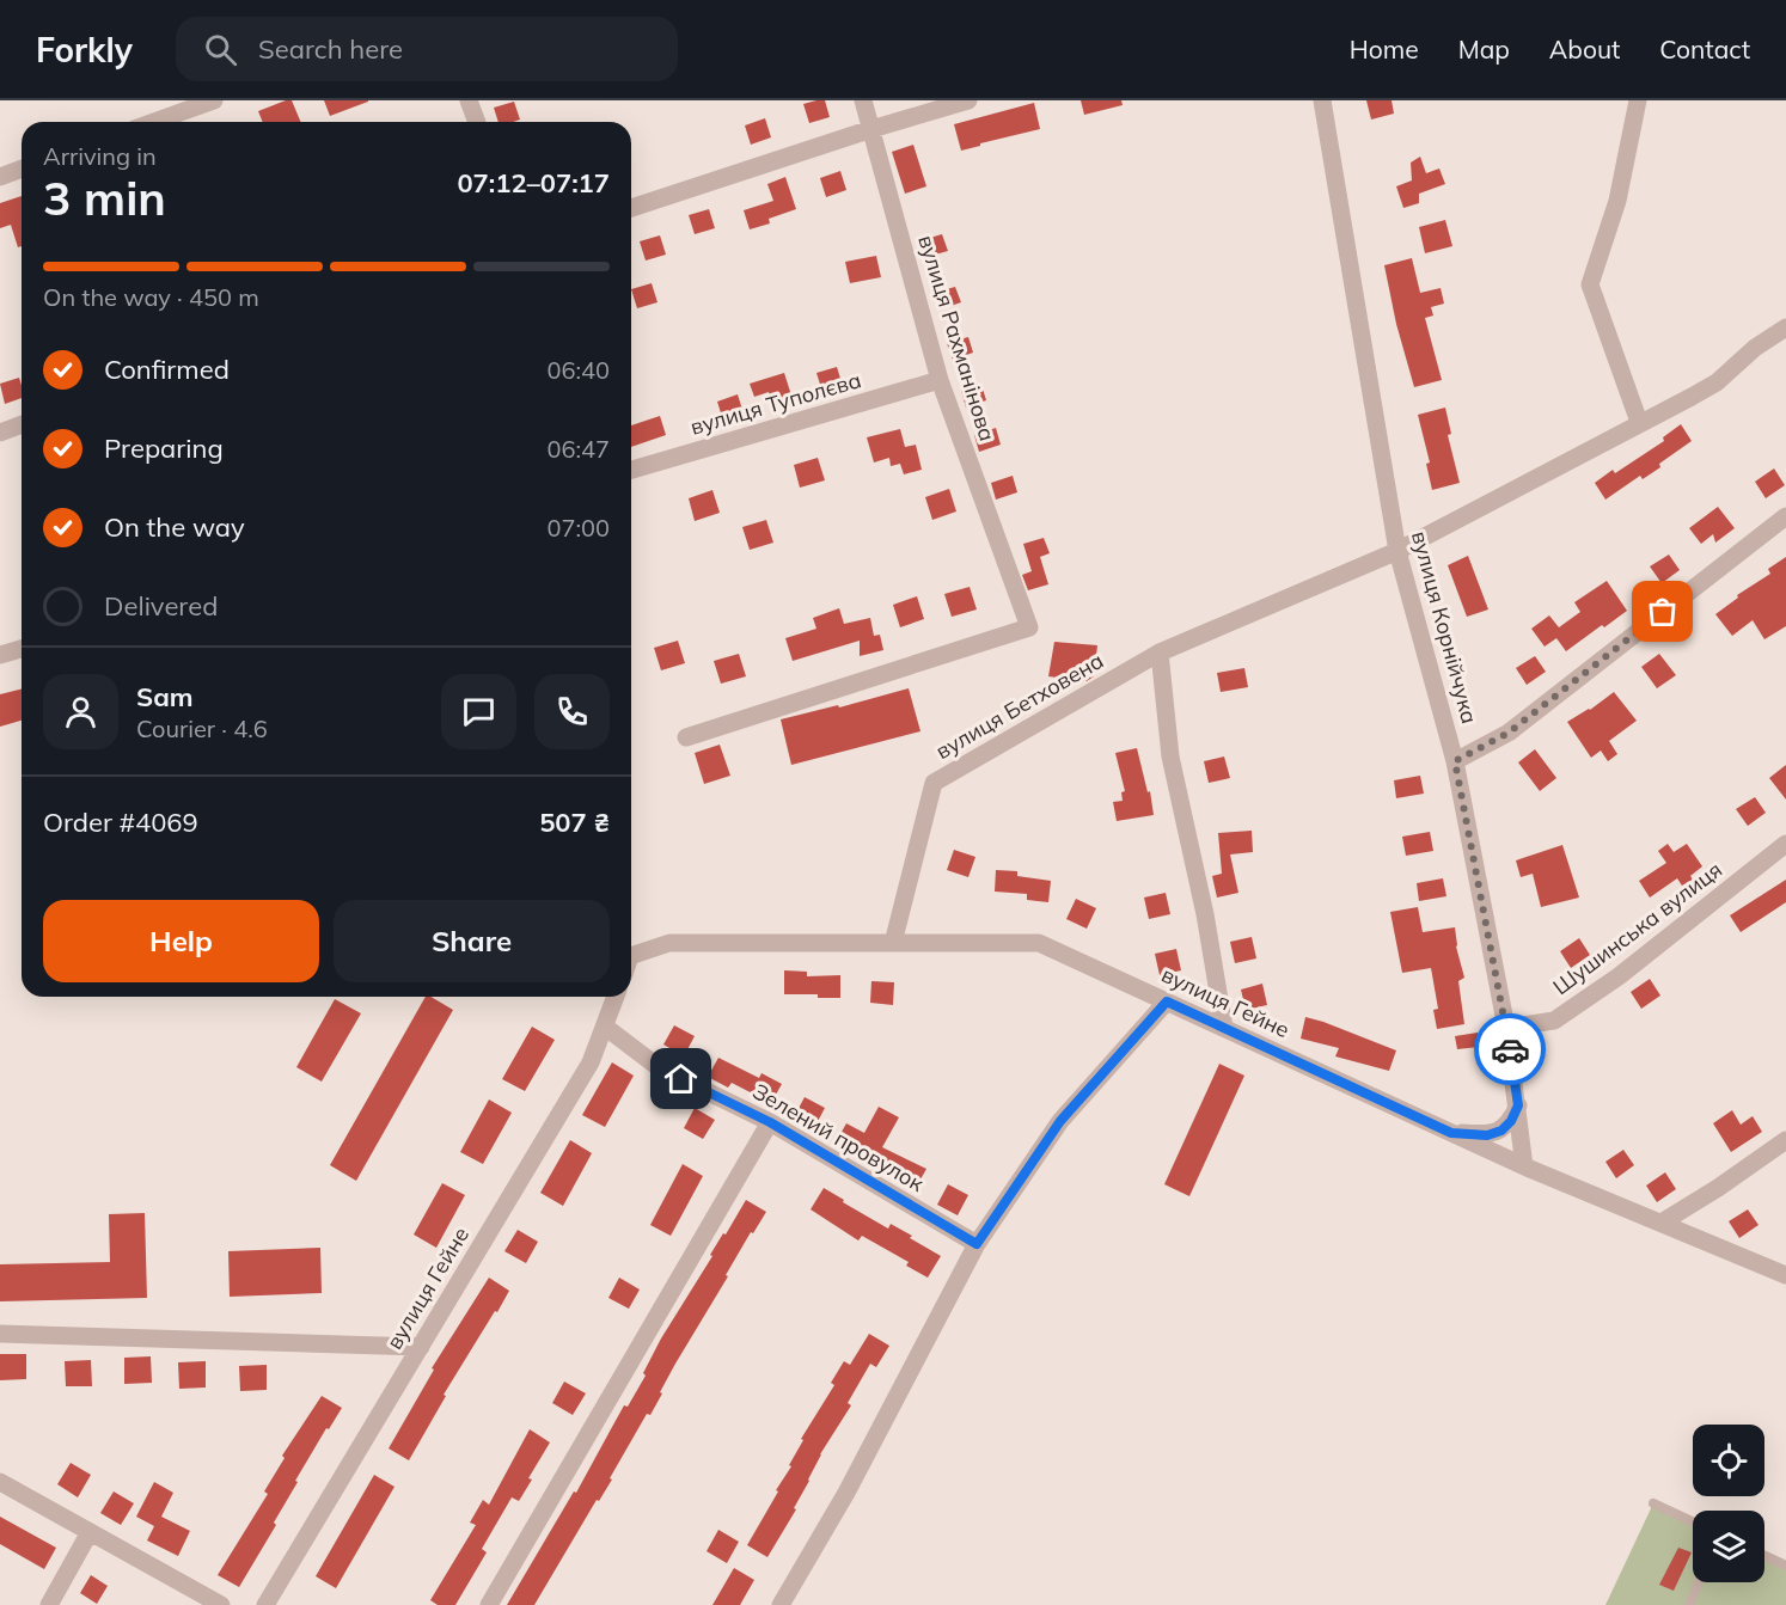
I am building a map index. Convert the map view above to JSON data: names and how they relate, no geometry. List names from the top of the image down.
{
  "streets": {
    "street": [
      "вулиця Рахманінова",
      "вулиця Туполєва",
      "вулиця Корнійчука",
      "вулиця Бетховена",
      "Шушинська вулиця",
      "вулиця Гейне",
      "Зелений провулок"
    ]
  },
  "crossings": [
    ["вулиця Рахманінова", "вулиця Туполєва"],
    ["вулиця Корнійчука", "вулиця Бетховена"],
    ["вулиця Корнійчука", "Шушинська вулиця"],
    ["вулиця Корнійчука", "вулиця Гейне"],
    ["вулиця Бетховена", "вулиця Гейне"],
    ["вулиця Гейне", "Зелений провулок"]
  ],
  "page": {
    "header": "Forkly",
    "search": "Search here",
    "nav": [
      "Home",
      "Map",
      "About",
      "Contact"
    ],
    "heading": ["3 min", "Arriving in", "07:12–07:17"],
    "panel": [
      "Sam",
      "Courier · 4.6",
      "Order #4069",
      "507 ₴"
    ],
    "bar": "On the way · 450 m",
    "list": [
      ["Confirmed", "06:40"],
      ["Preparing", "06:47"],
      ["On the way", "07:00"],
      "Delivered"
    ],
    "buttons": ["Help", "Share"]
  }
}
